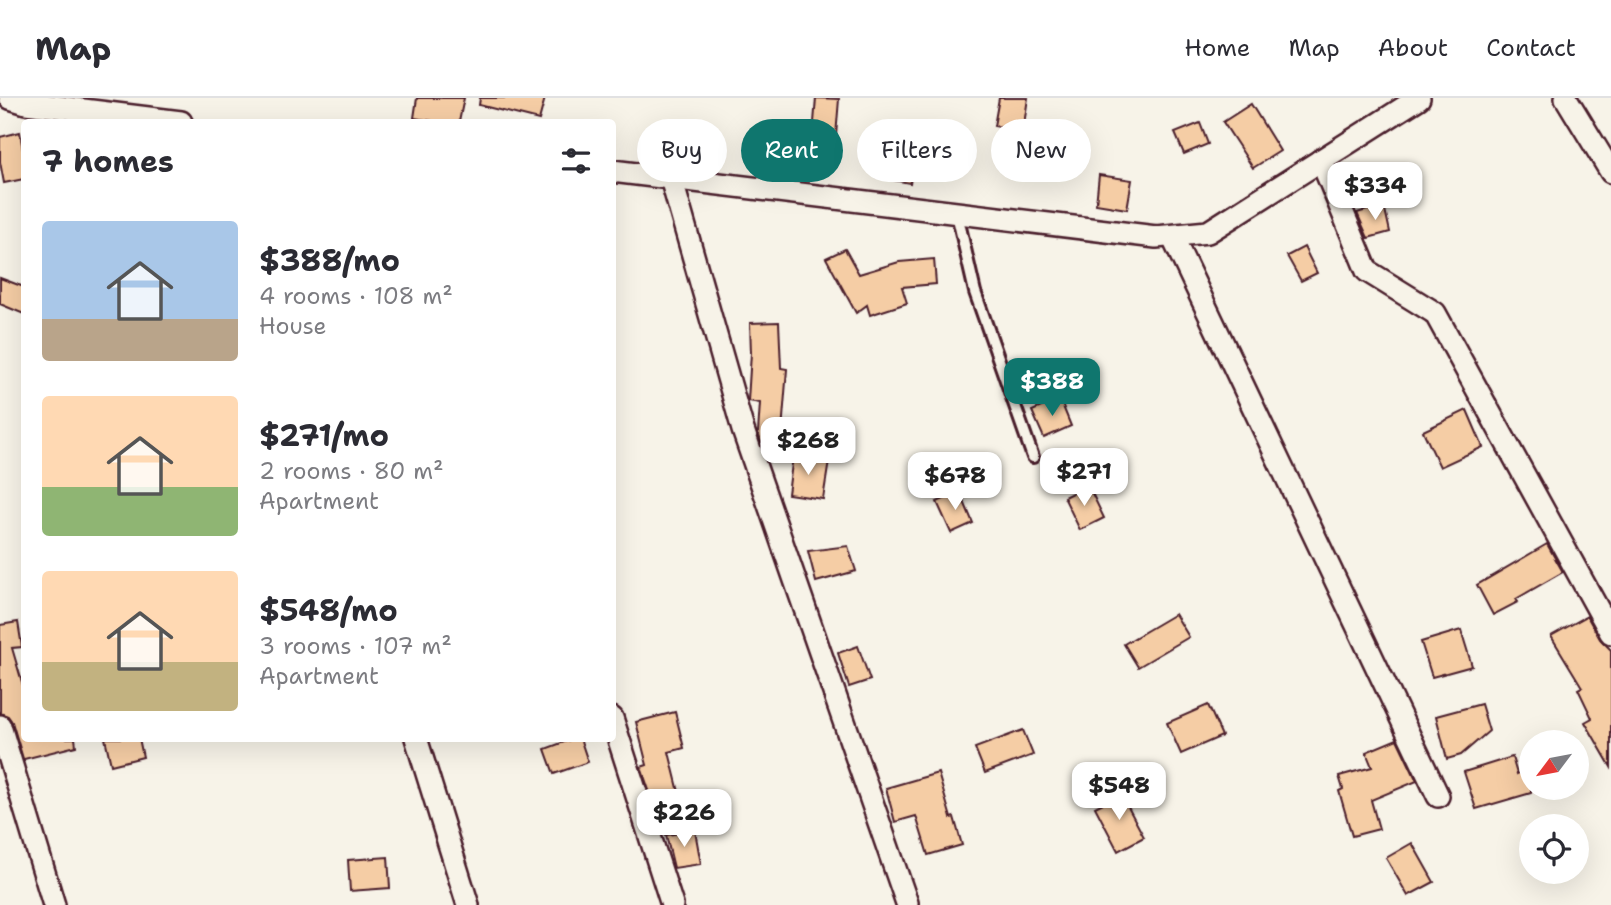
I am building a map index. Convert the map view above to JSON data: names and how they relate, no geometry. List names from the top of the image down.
{
  "north": "bottom left",
  "page": {
    "header": "Map",
    "nav": [
      "Home",
      "Map",
      "About",
      "Contact"
    ],
    "chip": [
      "Buy",
      "Rent",
      "Filters",
      "New"
    ],
    "heading": "7 homes",
    "price": [
      "$334",
      "$388",
      "$268",
      "$271",
      "$678",
      "$548",
      "$226"
    ],
    "list": [
      {
        "name": "$388/mo",
        "note": "4 rooms · 108 m² · House"
      },
      {
        "name": "$271/mo",
        "note": "2 rooms · 80 m² · Apartment"
      },
      {
        "name": "$548/mo",
        "note": "3 rooms · 107 m² · Apartment"
      }
    ]
  }
}
